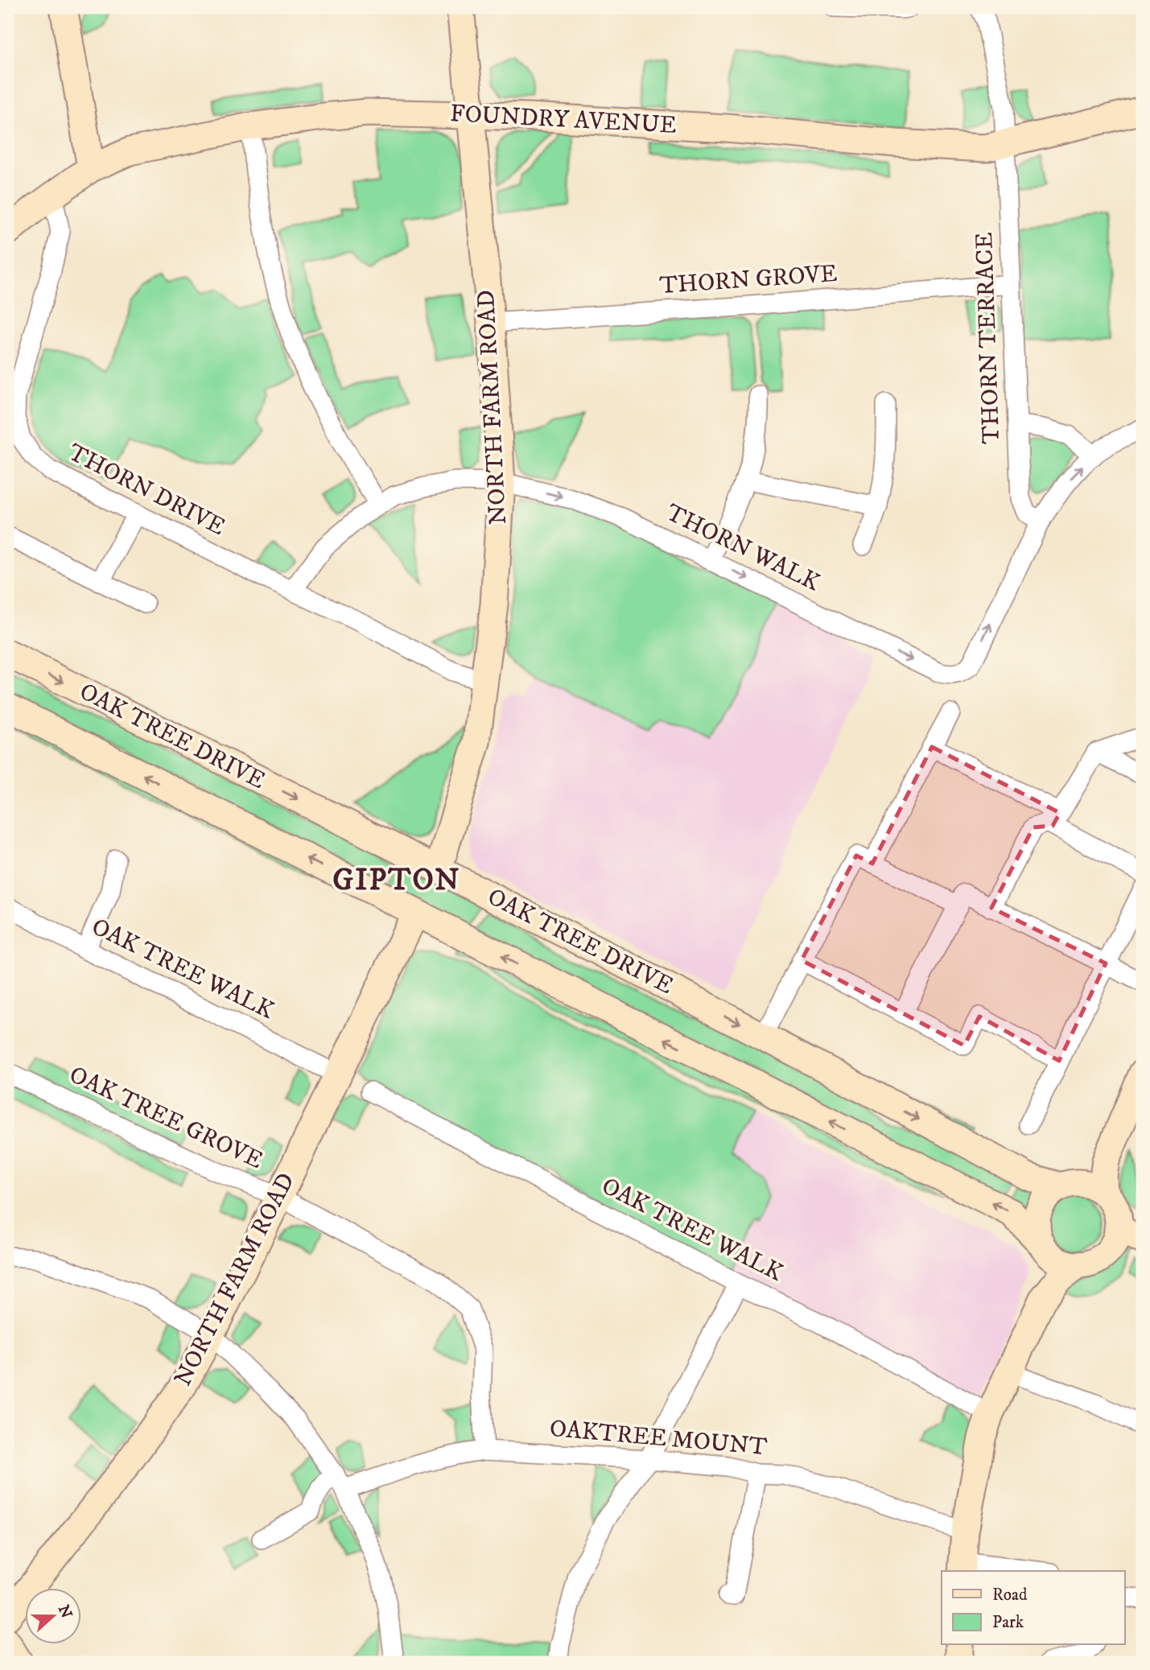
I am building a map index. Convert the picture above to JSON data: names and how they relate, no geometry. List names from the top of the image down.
{
  "streets": {
    "street": [
      "FOUNDRY AVENUE",
      "THORN GROVE",
      "THORN TERRACE",
      "NORTH FARM ROAD",
      "THORN DRIVE",
      "THORN WALK",
      "OAK TREE DRIVE",
      "OAK TREE WALK",
      "OAK TREE GROVE",
      "OAKTREE MOUNT"
    ]
  },
  "crossings": [
    ["FOUNDRY AVENUE", "THORN TERRACE"],
    ["FOUNDRY AVENUE", "NORTH FARM ROAD"],
    ["FOUNDRY AVENUE", "THORN DRIVE"],
    ["THORN GROVE", "THORN TERRACE"],
    ["THORN GROVE", "NORTH FARM ROAD"],
    ["THORN TERRACE", "THORN WALK"],
    ["NORTH FARM ROAD", "THORN DRIVE"],
    ["NORTH FARM ROAD", "THORN WALK"],
    ["NORTH FARM ROAD", "OAK TREE DRIVE"],
    ["NORTH FARM ROAD", "OAK TREE WALK"],
    ["NORTH FARM ROAD", "OAK TREE GROVE"],
    ["THORN DRIVE", "THORN WALK"],
    ["OAK TREE GROVE", "OAKTREE MOUNT"]
  ],
  "districts": ["GIPTON"],
  "legend": ["Road", "Park"],
  "north": "right"
}
